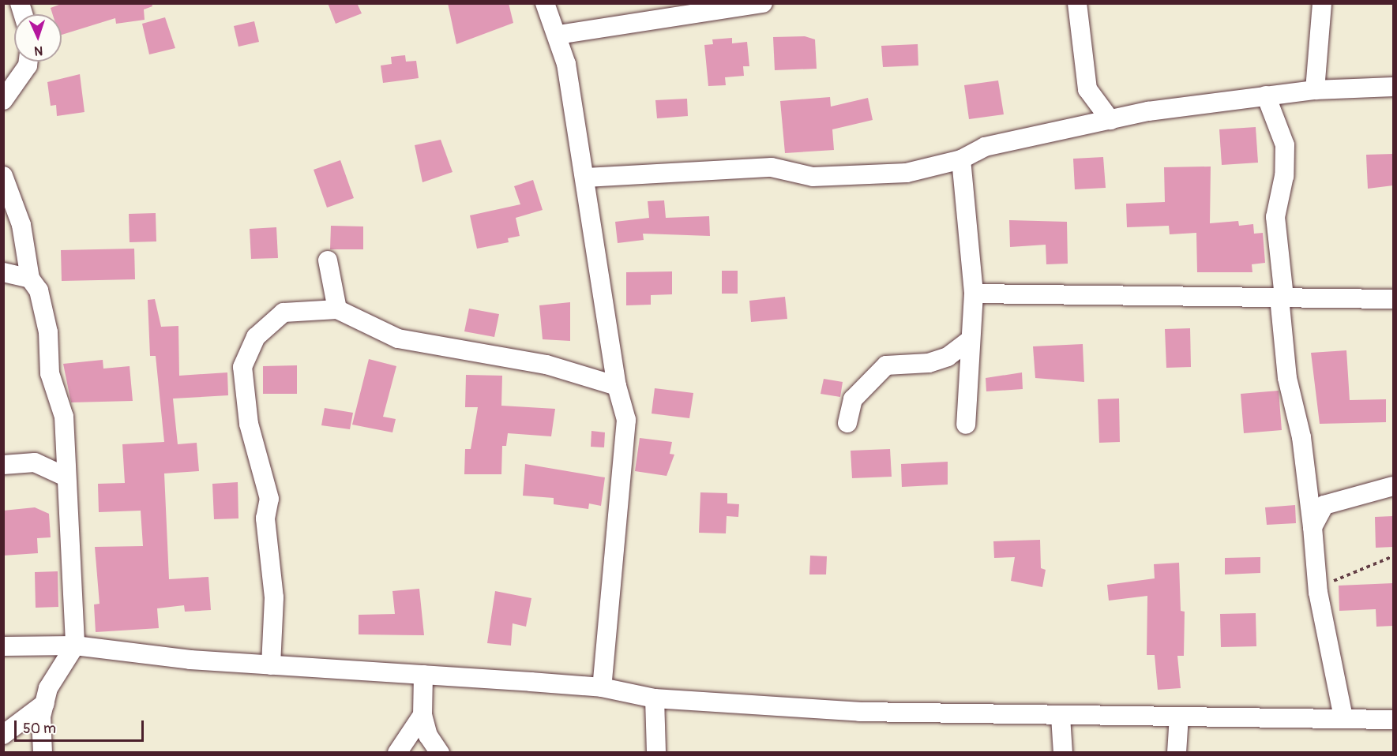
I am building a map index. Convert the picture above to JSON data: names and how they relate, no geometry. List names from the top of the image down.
{
  "scale_bar": "50 m",
  "north": "bottom"
}
